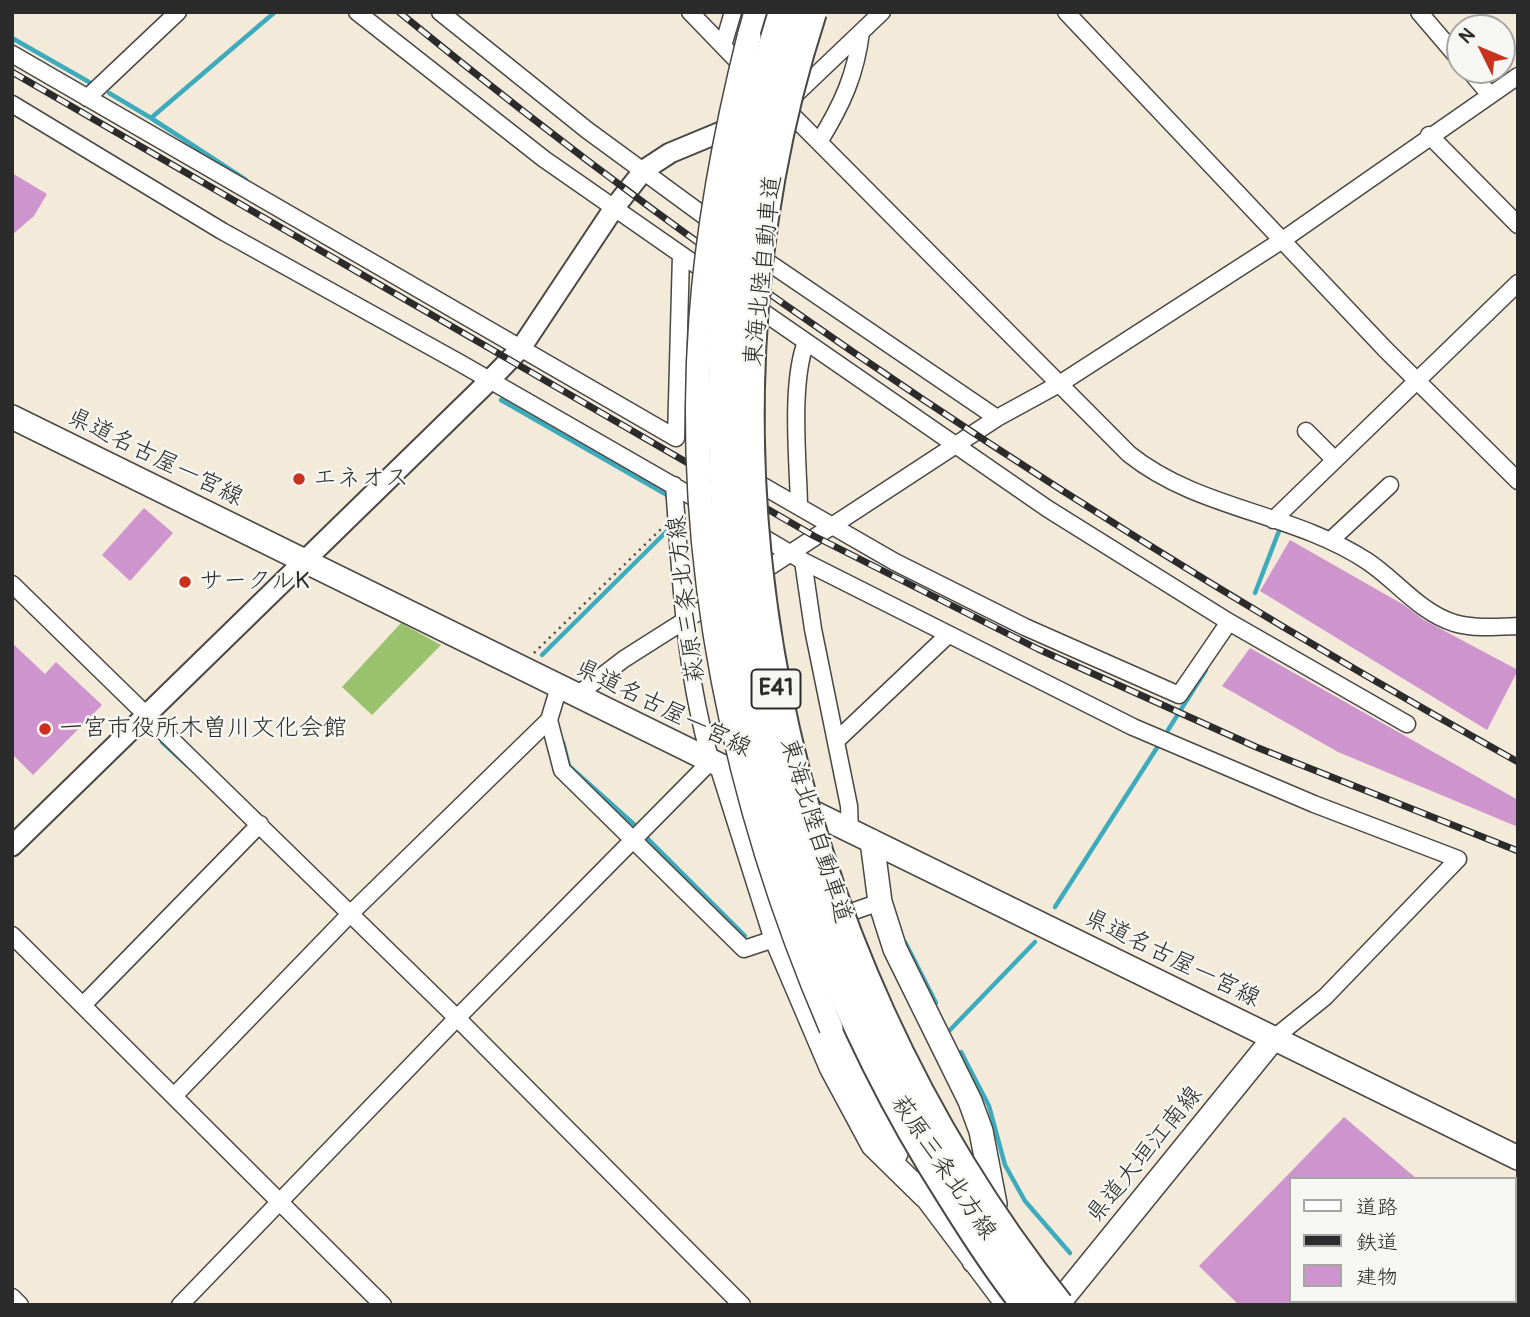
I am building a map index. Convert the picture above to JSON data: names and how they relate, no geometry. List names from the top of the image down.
{
  "streets": {
    "highway": ["東海北陸自動車道", "E41"],
    "main road": ["県道名古屋一宮線", "萩原三条北方線", "県道大垣江南線"]
  },
  "crossings": [
    ["東海北陸自動車道", "県道大垣江南線"],
    ["県道名古屋一宮線", "県道大垣江南線"]
  ],
  "places": ["エネオス", "サークルK", "一宮市役所木曽川文化会館"],
  "legend": ["道路", "鉄道", "建物"],
  "north": "top left"
}
